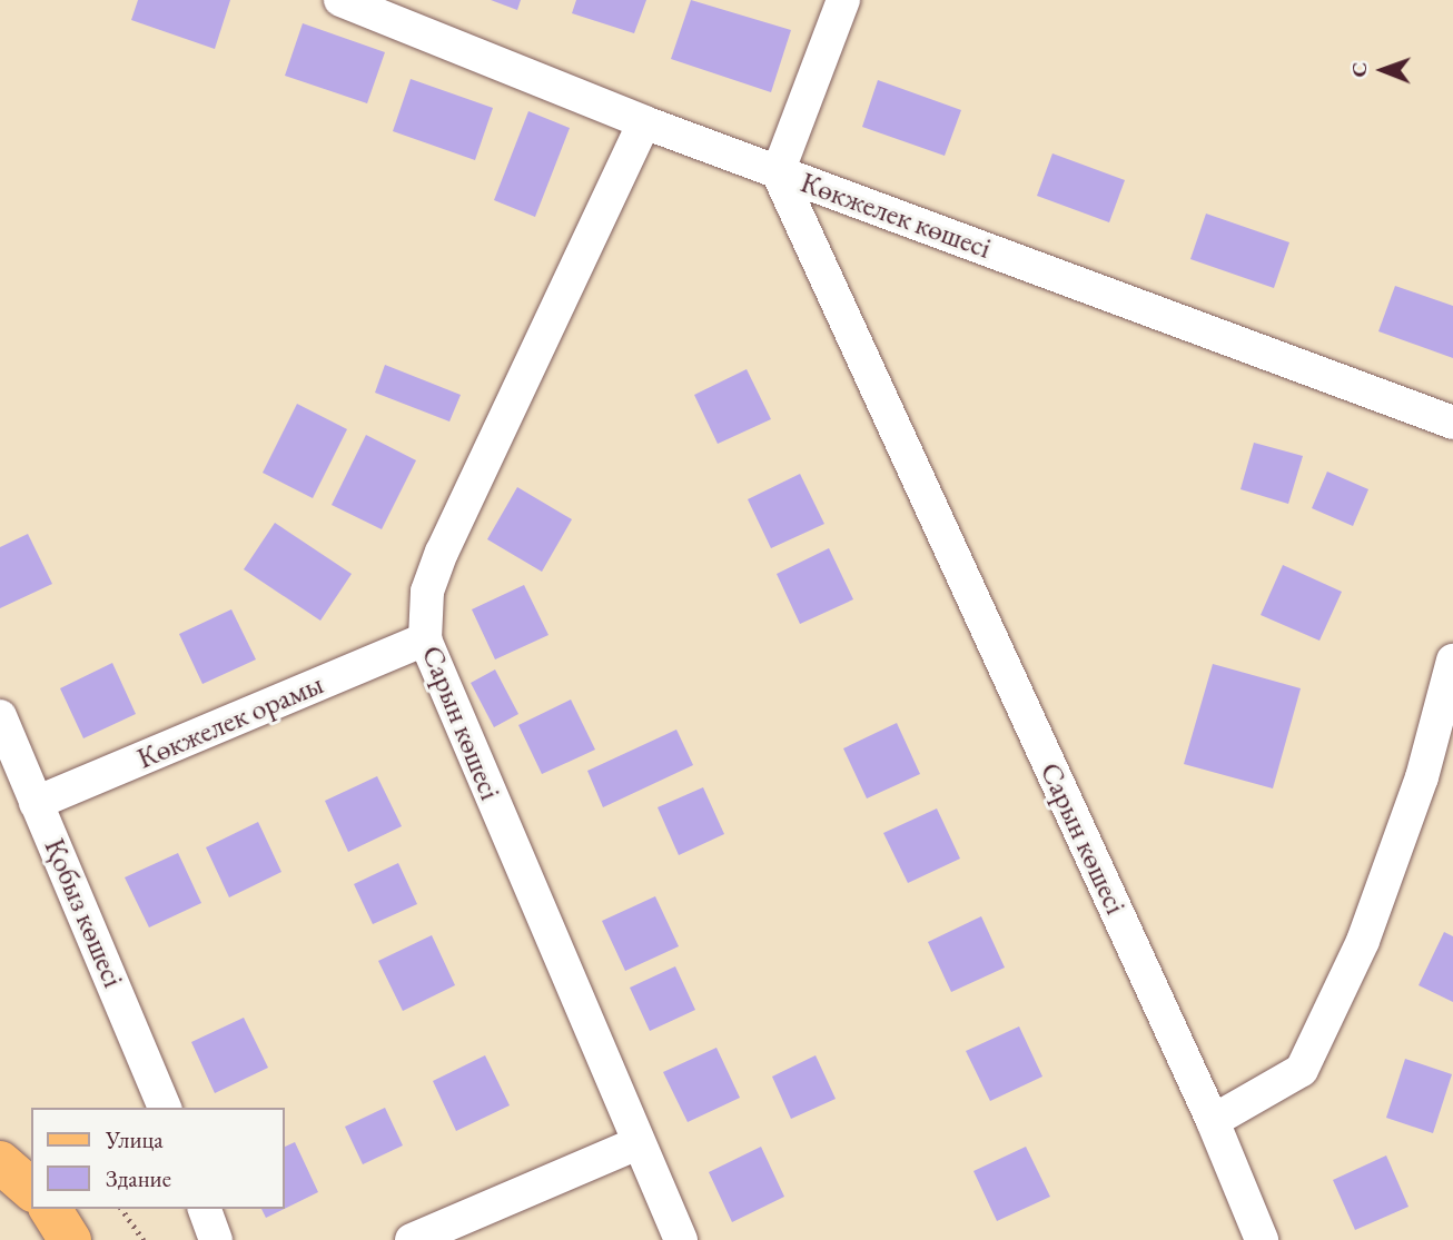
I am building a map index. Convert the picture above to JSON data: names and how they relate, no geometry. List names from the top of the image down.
{
  "streets": {
    "street": [
      "Көкжелек көшесі",
      "Көкжелек орамы",
      "Сарын көшесі",
      "Қобыз көшесі"
    ]
  },
  "crossings": [
    ["Көкжелек көшесі", "Сарын көшесі"],
    ["Көкжелек орамы", "Сарын көшесі"],
    ["Көкжелек орамы", "Қобыз көшесі"]
  ],
  "legend": ["Улица", "Здание"],
  "north": "left"
}
